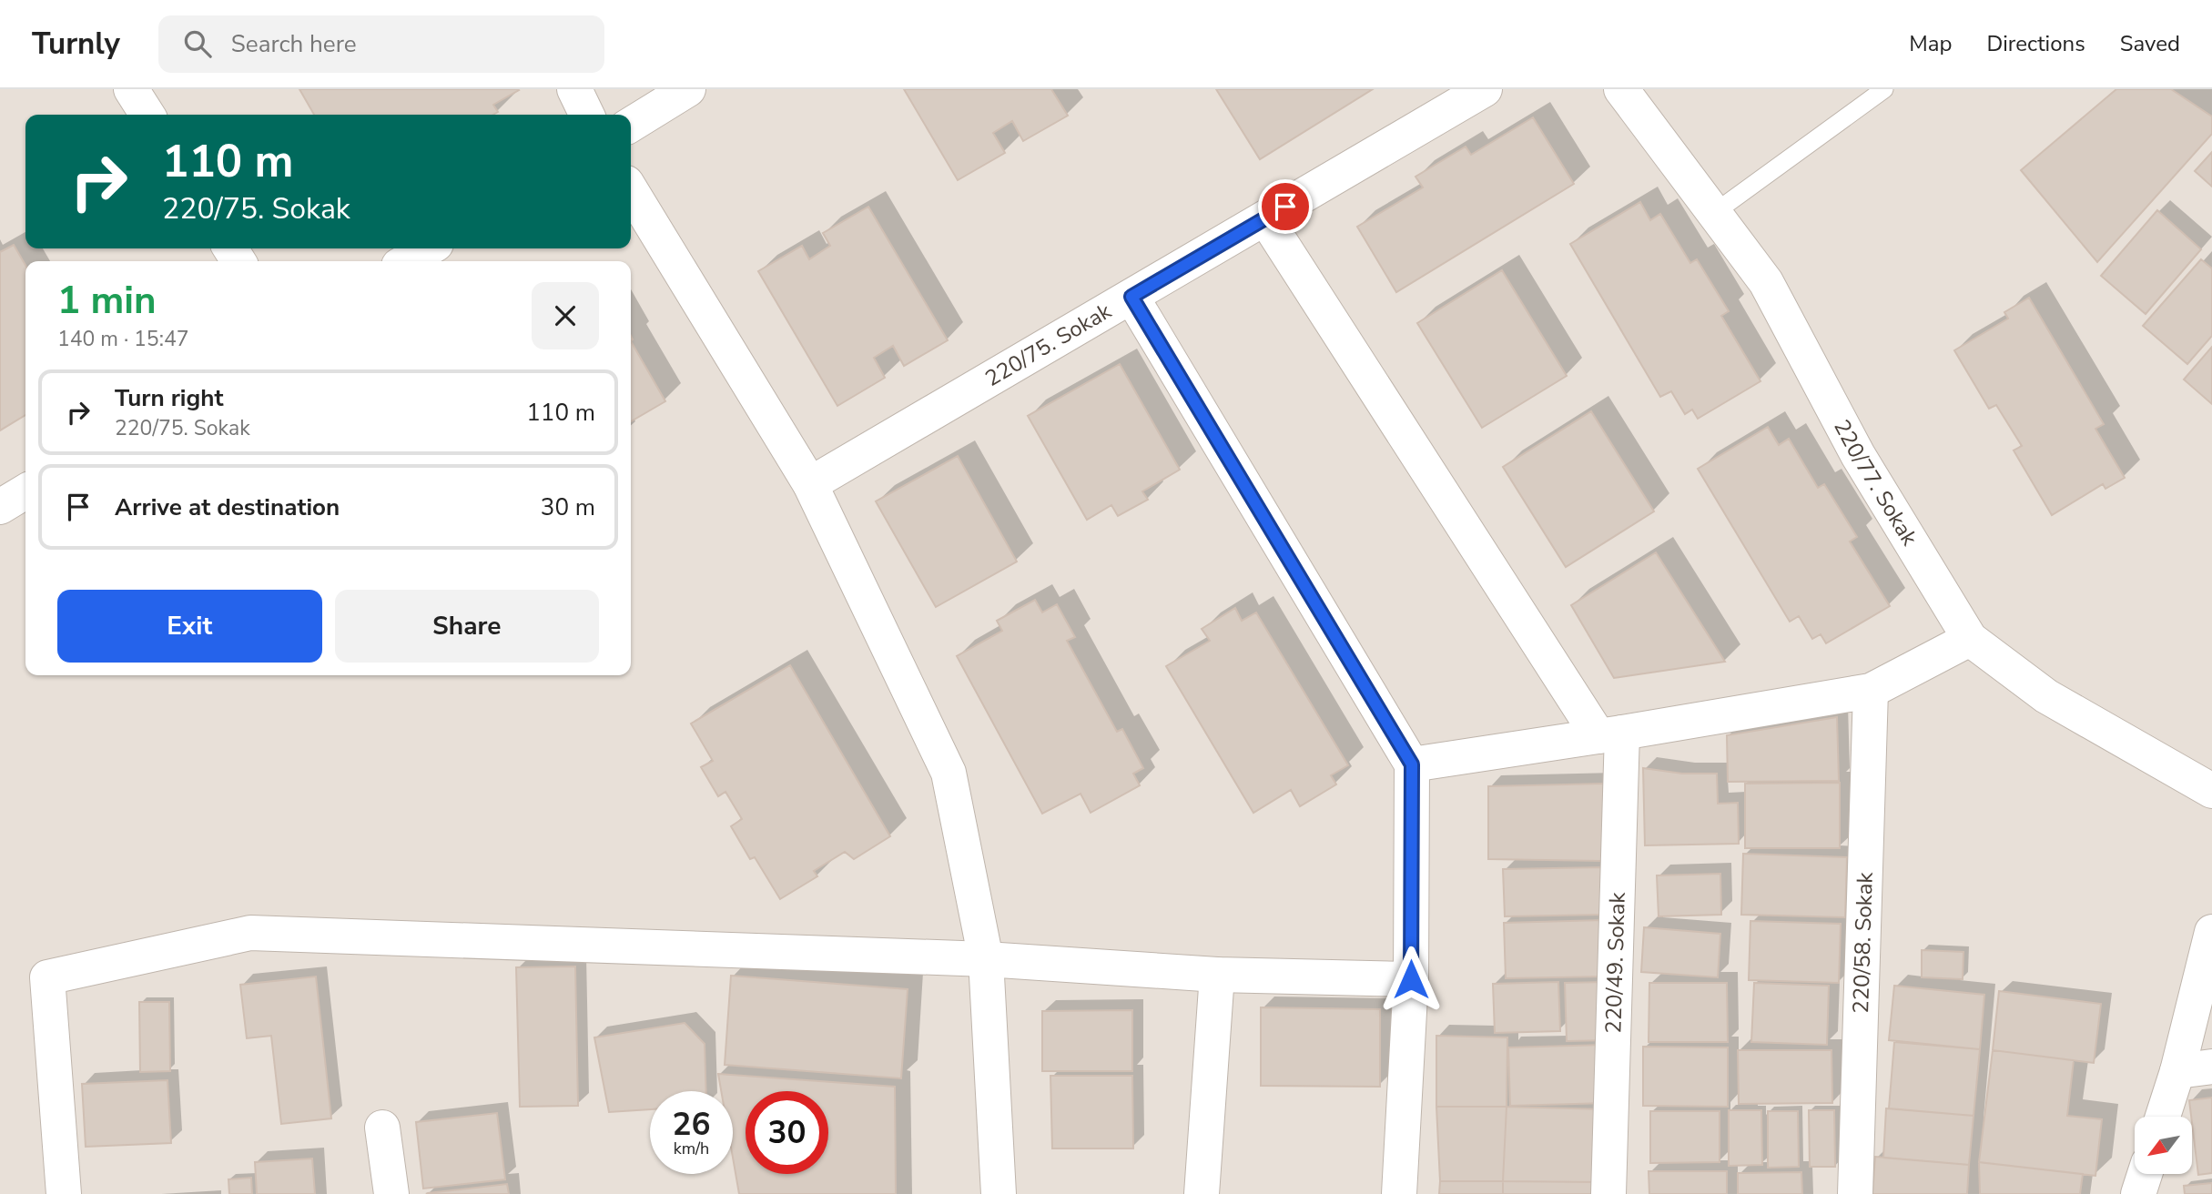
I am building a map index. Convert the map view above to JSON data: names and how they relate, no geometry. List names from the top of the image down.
{
  "streets": {
    "street": [
      "220/75. Sokak",
      "220/77. Sokak",
      "220/58. Sokak",
      "220/49. Sokak"
    ]
  },
  "north": "bottom left",
  "page": {
    "header": "Turnly",
    "search": "Search here",
    "nav": ["Map", "Directions", "Saved"],
    "turn": ["110 m", "220/75. Sokak"],
    "heading": ["1 min", "140 m · 15:47"],
    "list": [
      {
        "name": "Turn right",
        "note": "220/75. Sokak",
        "value": "110 m"
      },
      {
        "name": "Arrive at destination",
        "value": "30 m"
      }
    ],
    "buttons": ["Exit", "Share"],
    "speed": "26 km/h",
    "limit": "30"
  }
}
